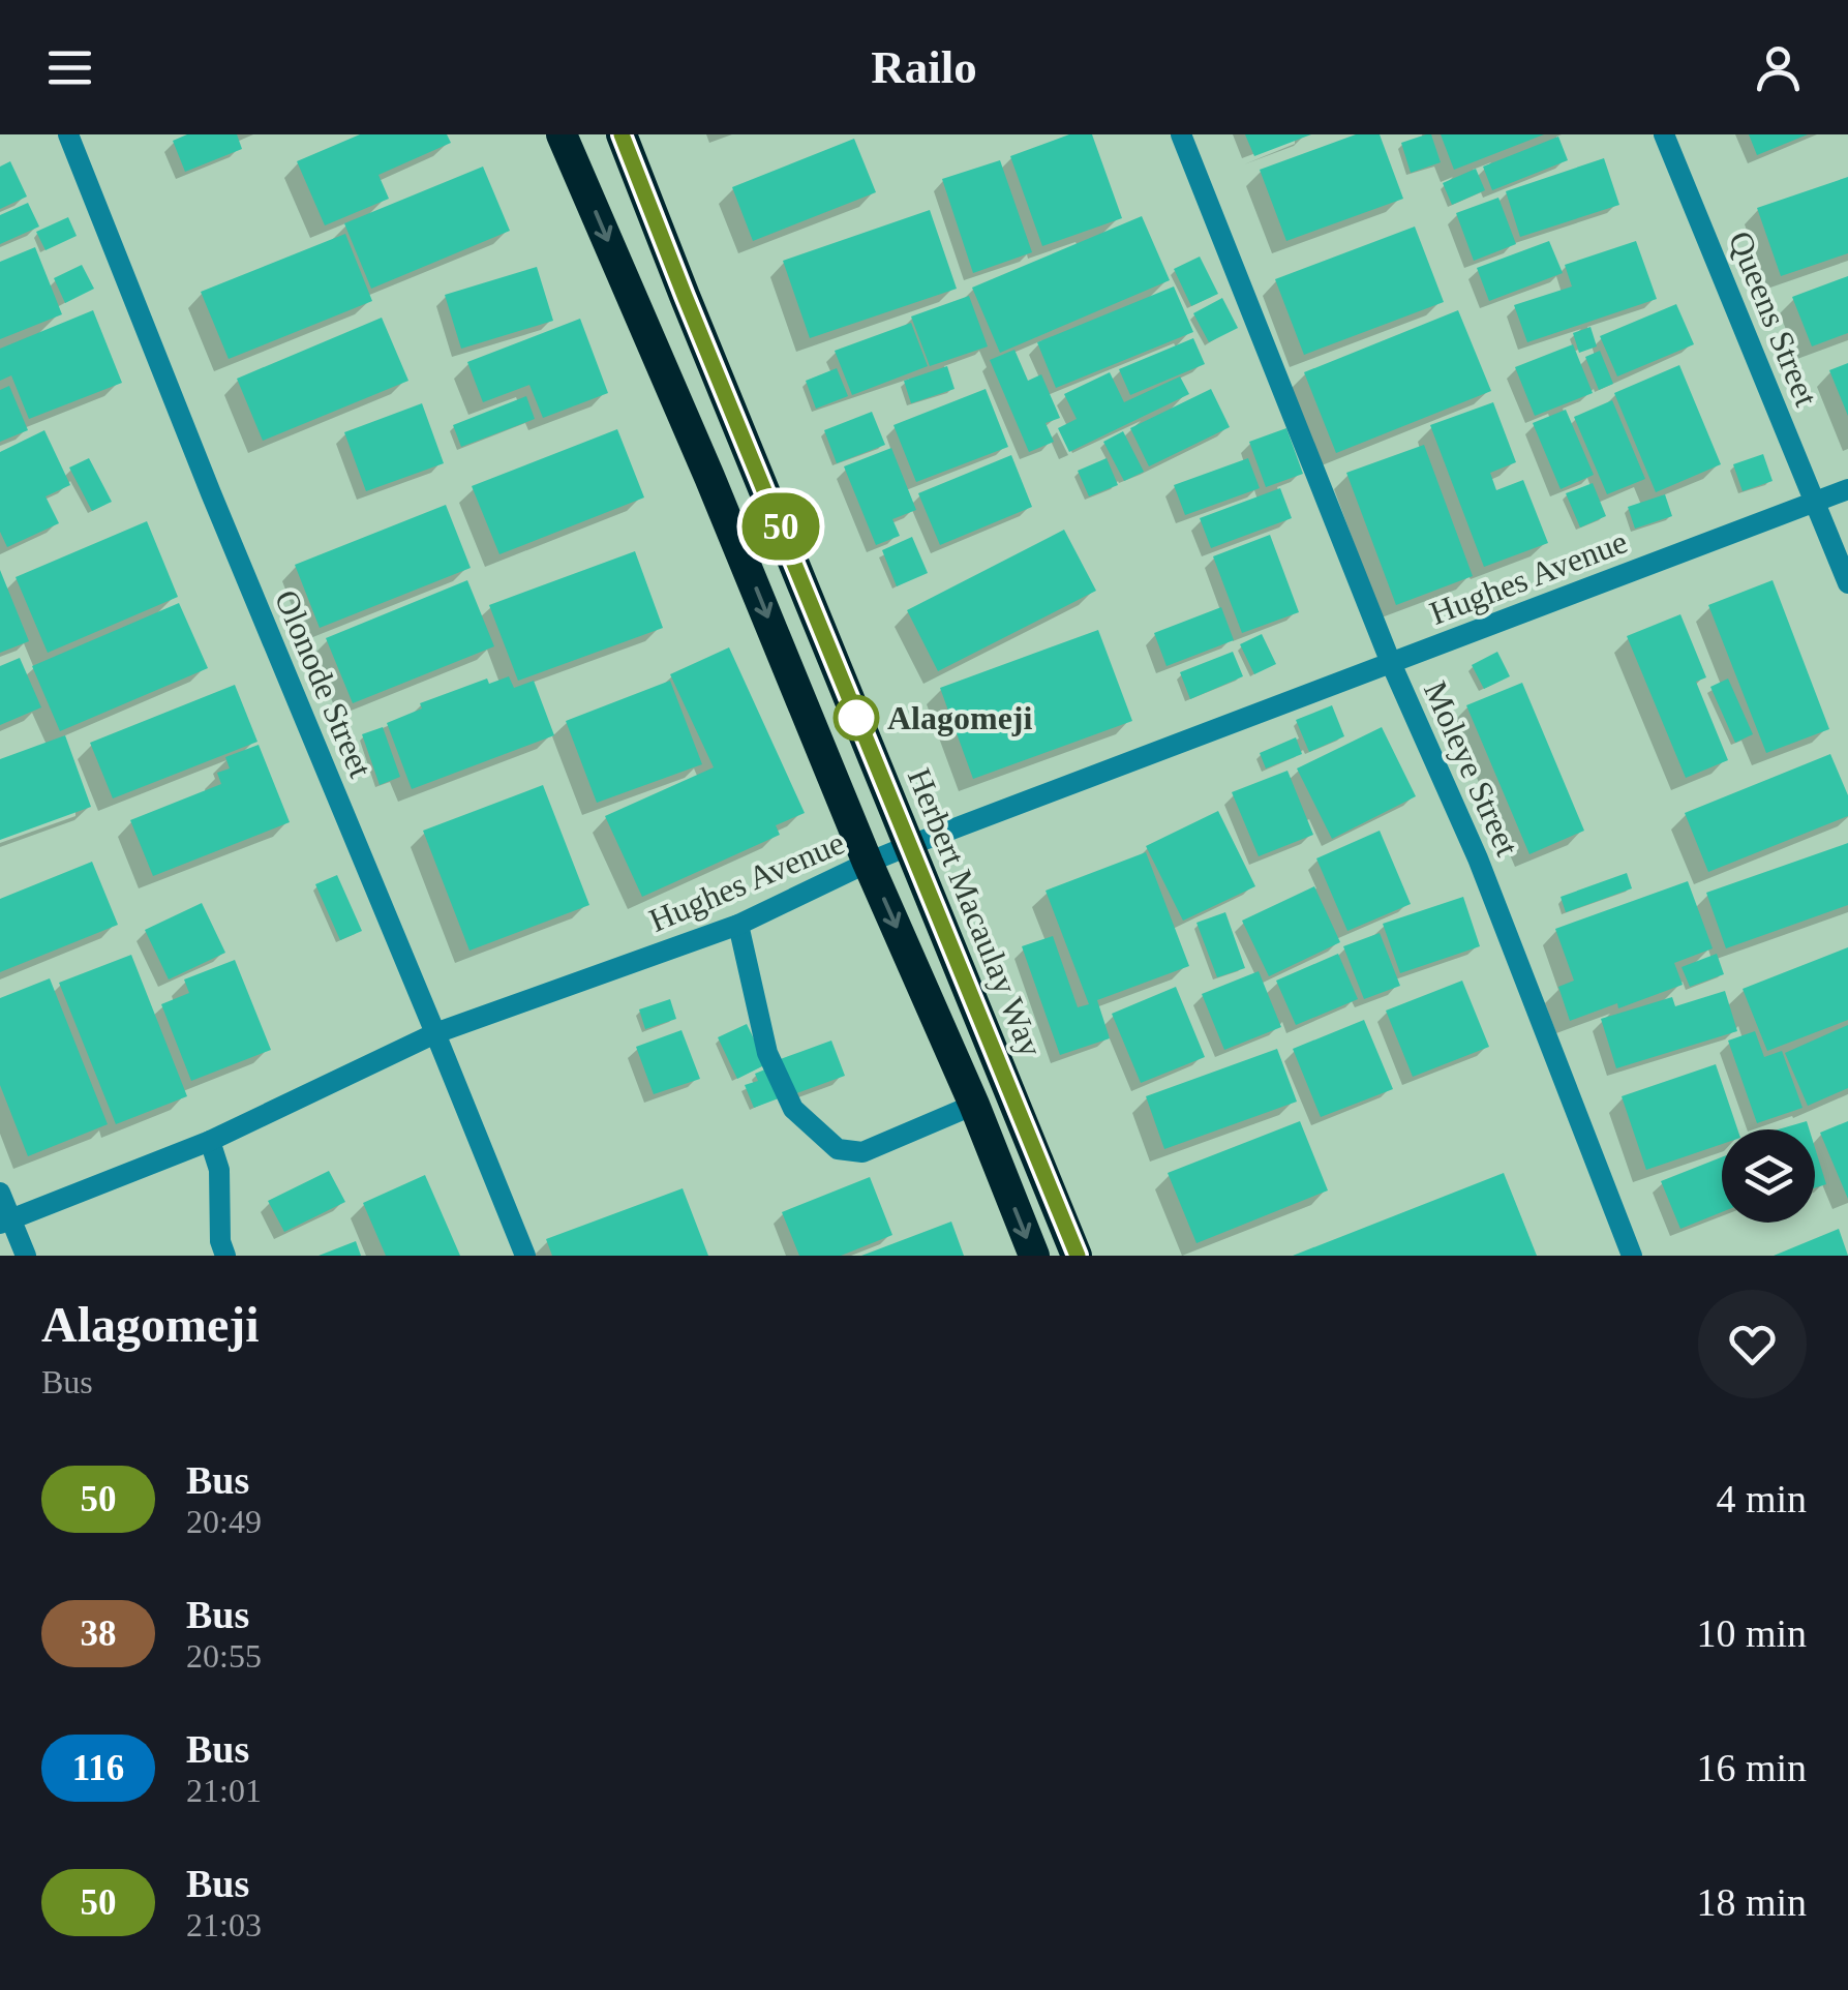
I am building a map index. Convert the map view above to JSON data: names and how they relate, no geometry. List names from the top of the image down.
{
  "streets": {
    "highway": ["Herbert Macaulay Way"],
    "street": [
      "Queens Street",
      "Hughes Avenue",
      "Olonode Street",
      "Moleye Street"
    ]
  },
  "crossings": [
    ["Queens Street", "Hughes Avenue"],
    ["Hughes Avenue", "Olonode Street"],
    ["Hughes Avenue", "Moleye Street"],
    ["Hughes Avenue", "Herbert Macaulay Way"]
  ],
  "places": ["Alagomeji"],
  "lines": ["bus line 50"],
  "page": {
    "header": "Railo",
    "on_map": "50",
    "heading": ["Alagomeji", "Bus"],
    "list": [
      {
        "mark": "50",
        "name": "Bus",
        "note": "20:49",
        "value": "4 min"
      },
      {
        "mark": "38",
        "name": "Bus",
        "note": "20:55",
        "value": "10 min"
      },
      {
        "mark": "116",
        "name": "Bus",
        "note": "21:01",
        "value": "16 min"
      },
      {
        "mark": "50",
        "name": "Bus",
        "note": "21:03",
        "value": "18 min"
      }
    ]
  }
}
